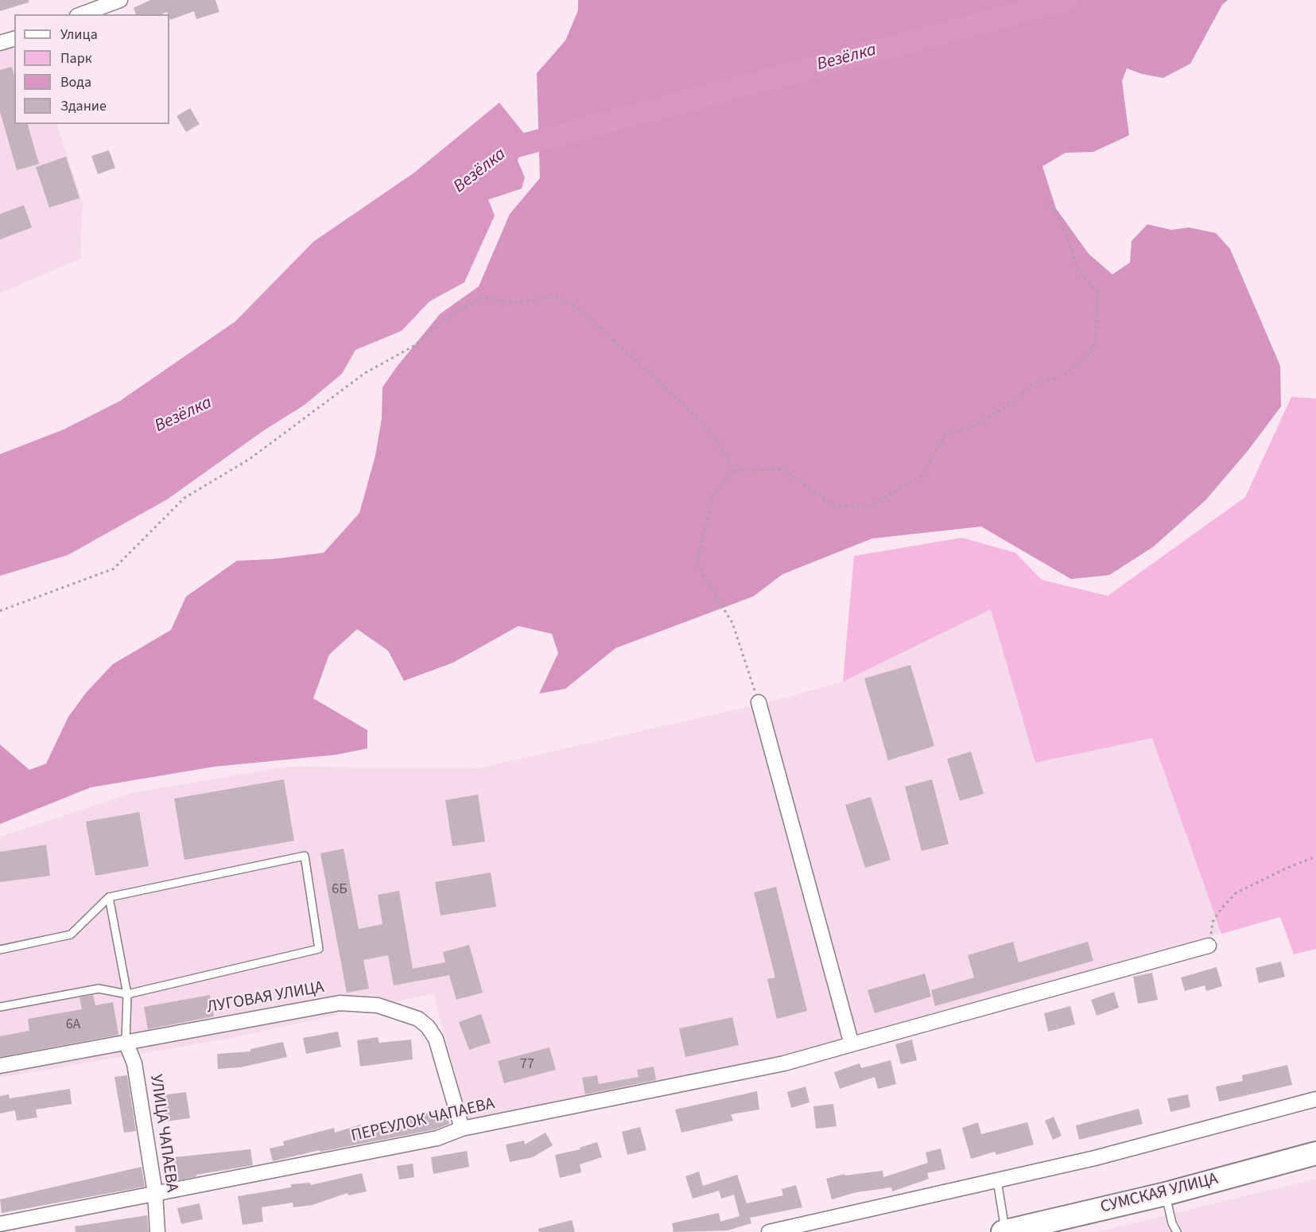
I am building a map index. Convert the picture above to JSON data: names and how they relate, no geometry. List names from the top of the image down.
{
  "streets": {
    "main road": ["СУМСКАЯ УЛИЦА"],
    "street": ["ЛУГОВАЯ УЛИЦА", "ПЕРЕУЛОК ЧАПАЕВА", "УЛИЦА ЧАПАЕВА"]
  },
  "crossings": [
    ["ЛУГОВАЯ УЛИЦА", "ПЕРЕУЛОК ЧАПАЕВА"],
    ["ЛУГОВАЯ УЛИЦА", "УЛИЦА ЧАПАЕВА"],
    ["ПЕРЕУЛОК ЧАПАЕВА", "УЛИЦА ЧАПАЕВА"]
  ],
  "water": ["Везёлка"],
  "house_numbers": ["6Б", "6А", "77"],
  "legend": [
    "Улица",
    "Парк",
    "Вода",
    "Здание"
  ]
}
